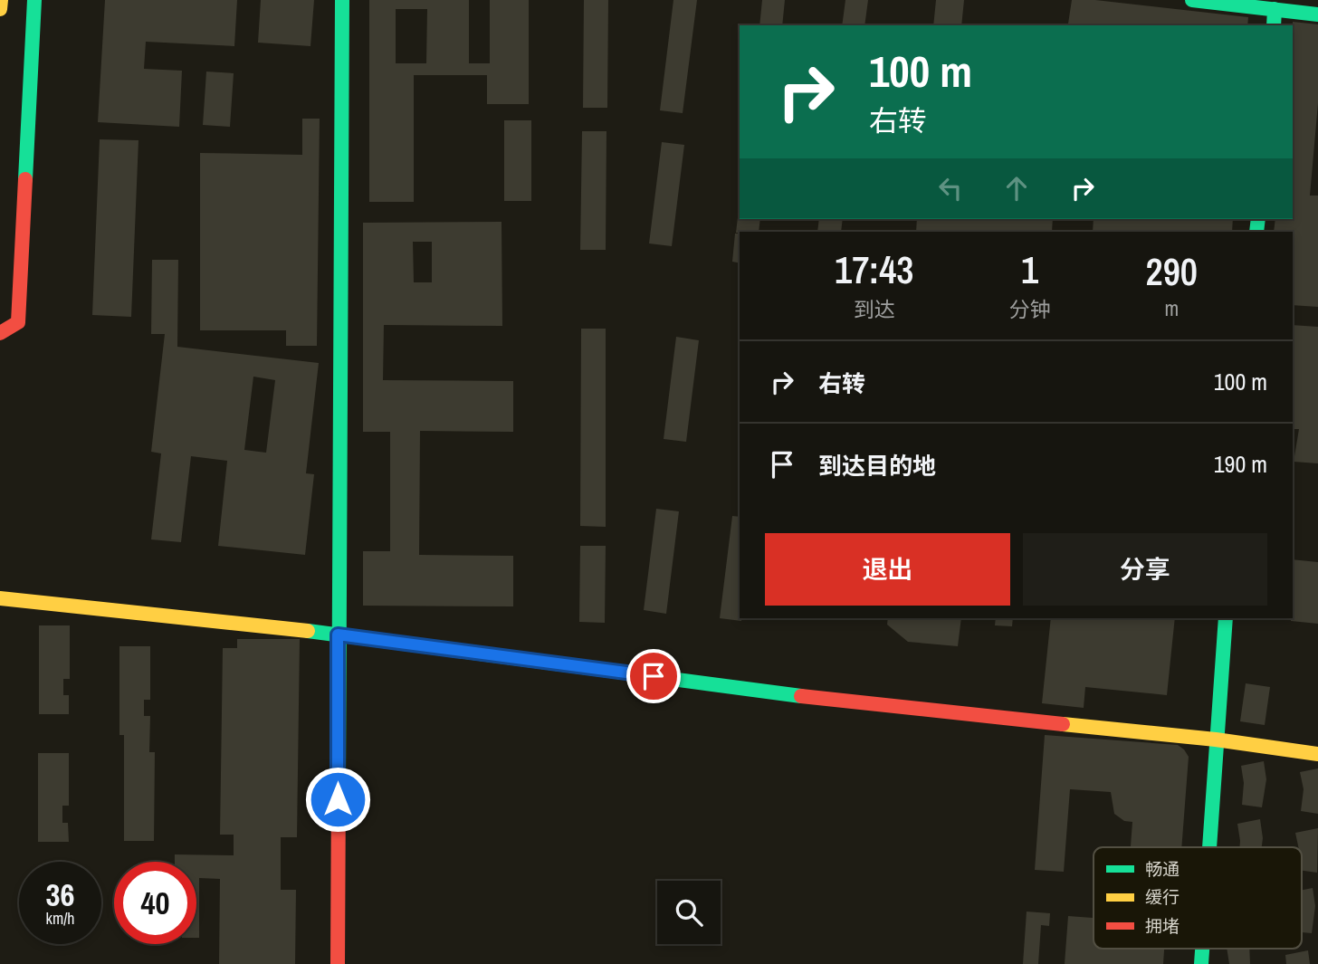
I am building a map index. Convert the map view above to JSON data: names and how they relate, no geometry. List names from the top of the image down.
{
  "legend": ["畅通", "缓行", "拥堵"],
  "page": {
    "turn": ["100 m", "右转"],
    "eta": [
      "17:43",
      "到达",
      "1",
      "分钟",
      "290",
      "m"
    ],
    "list": [
      {
        "name": "右转",
        "value": "100 m"
      },
      {
        "name": "到达目的地",
        "value": "190 m"
      }
    ],
    "buttons": ["退出", "分享"],
    "speed": "36 km/h",
    "limit": "40"
  }
}
